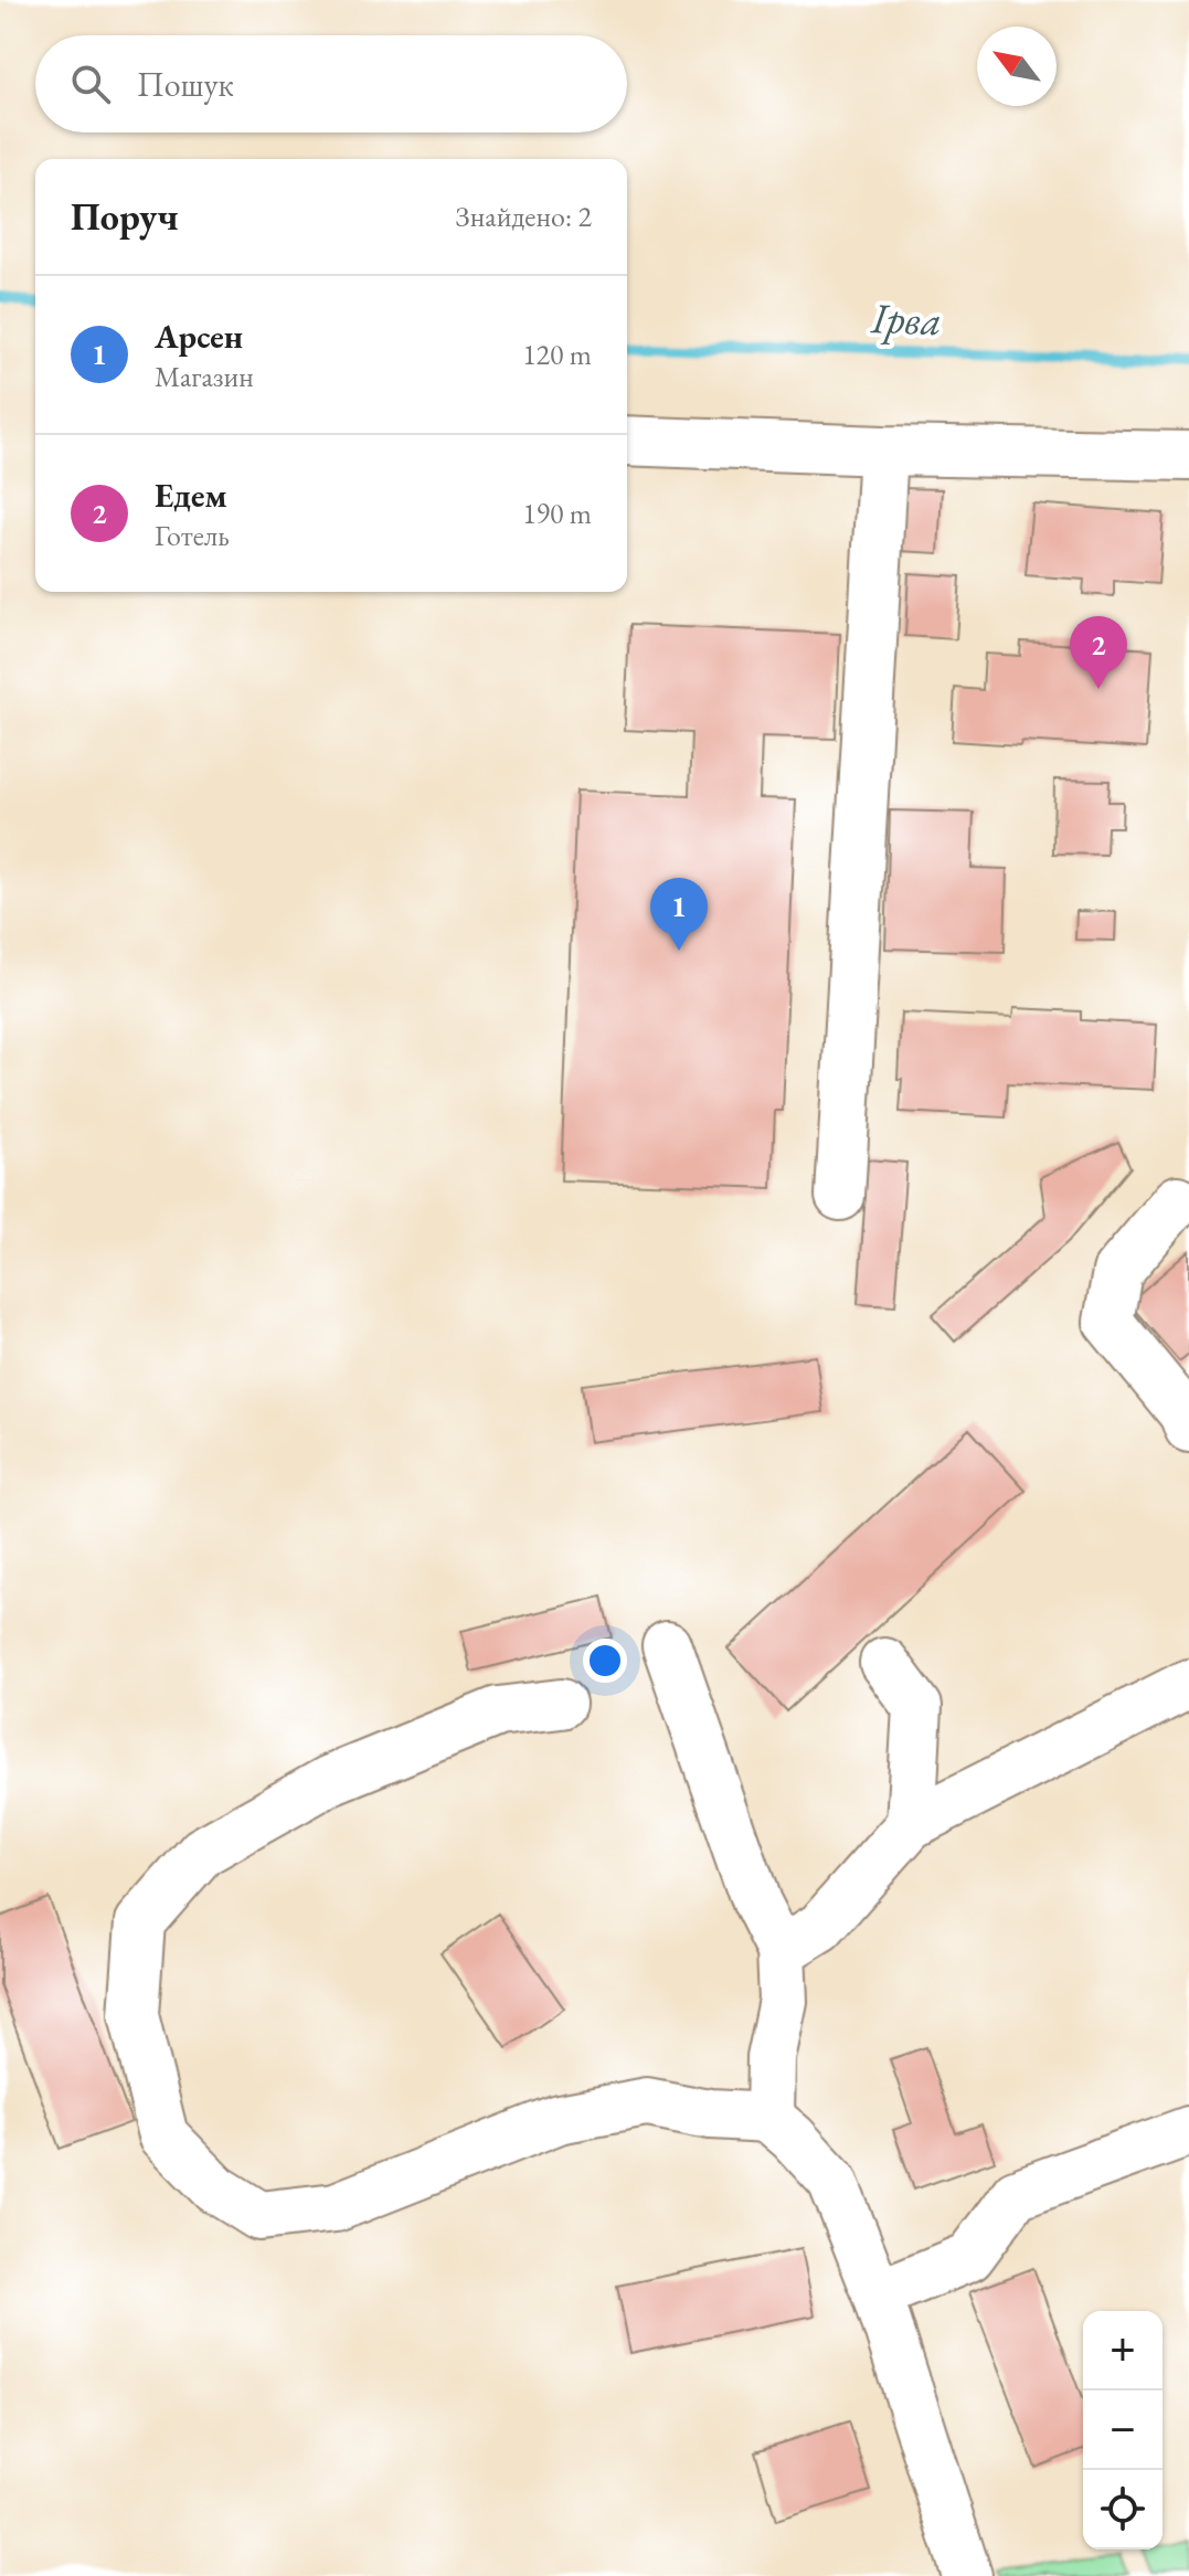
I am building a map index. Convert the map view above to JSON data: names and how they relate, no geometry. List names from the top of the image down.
{
  "water": ["Ірва"],
  "north": "top left",
  "page": {
    "search": "Пошук",
    "heading": ["Поруч", "Знайдено: 2"],
    "list": [
      {
        "mark": "1",
        "name": "Арсен",
        "note": "Магазин",
        "value": "120 m"
      },
      {
        "mark": "2",
        "name": "Едем",
        "note": "Готель",
        "value": "190 m"
      }
    ],
    "pins": ["2", "1"],
    "map_buttons": ["+", "−"]
  }
}
